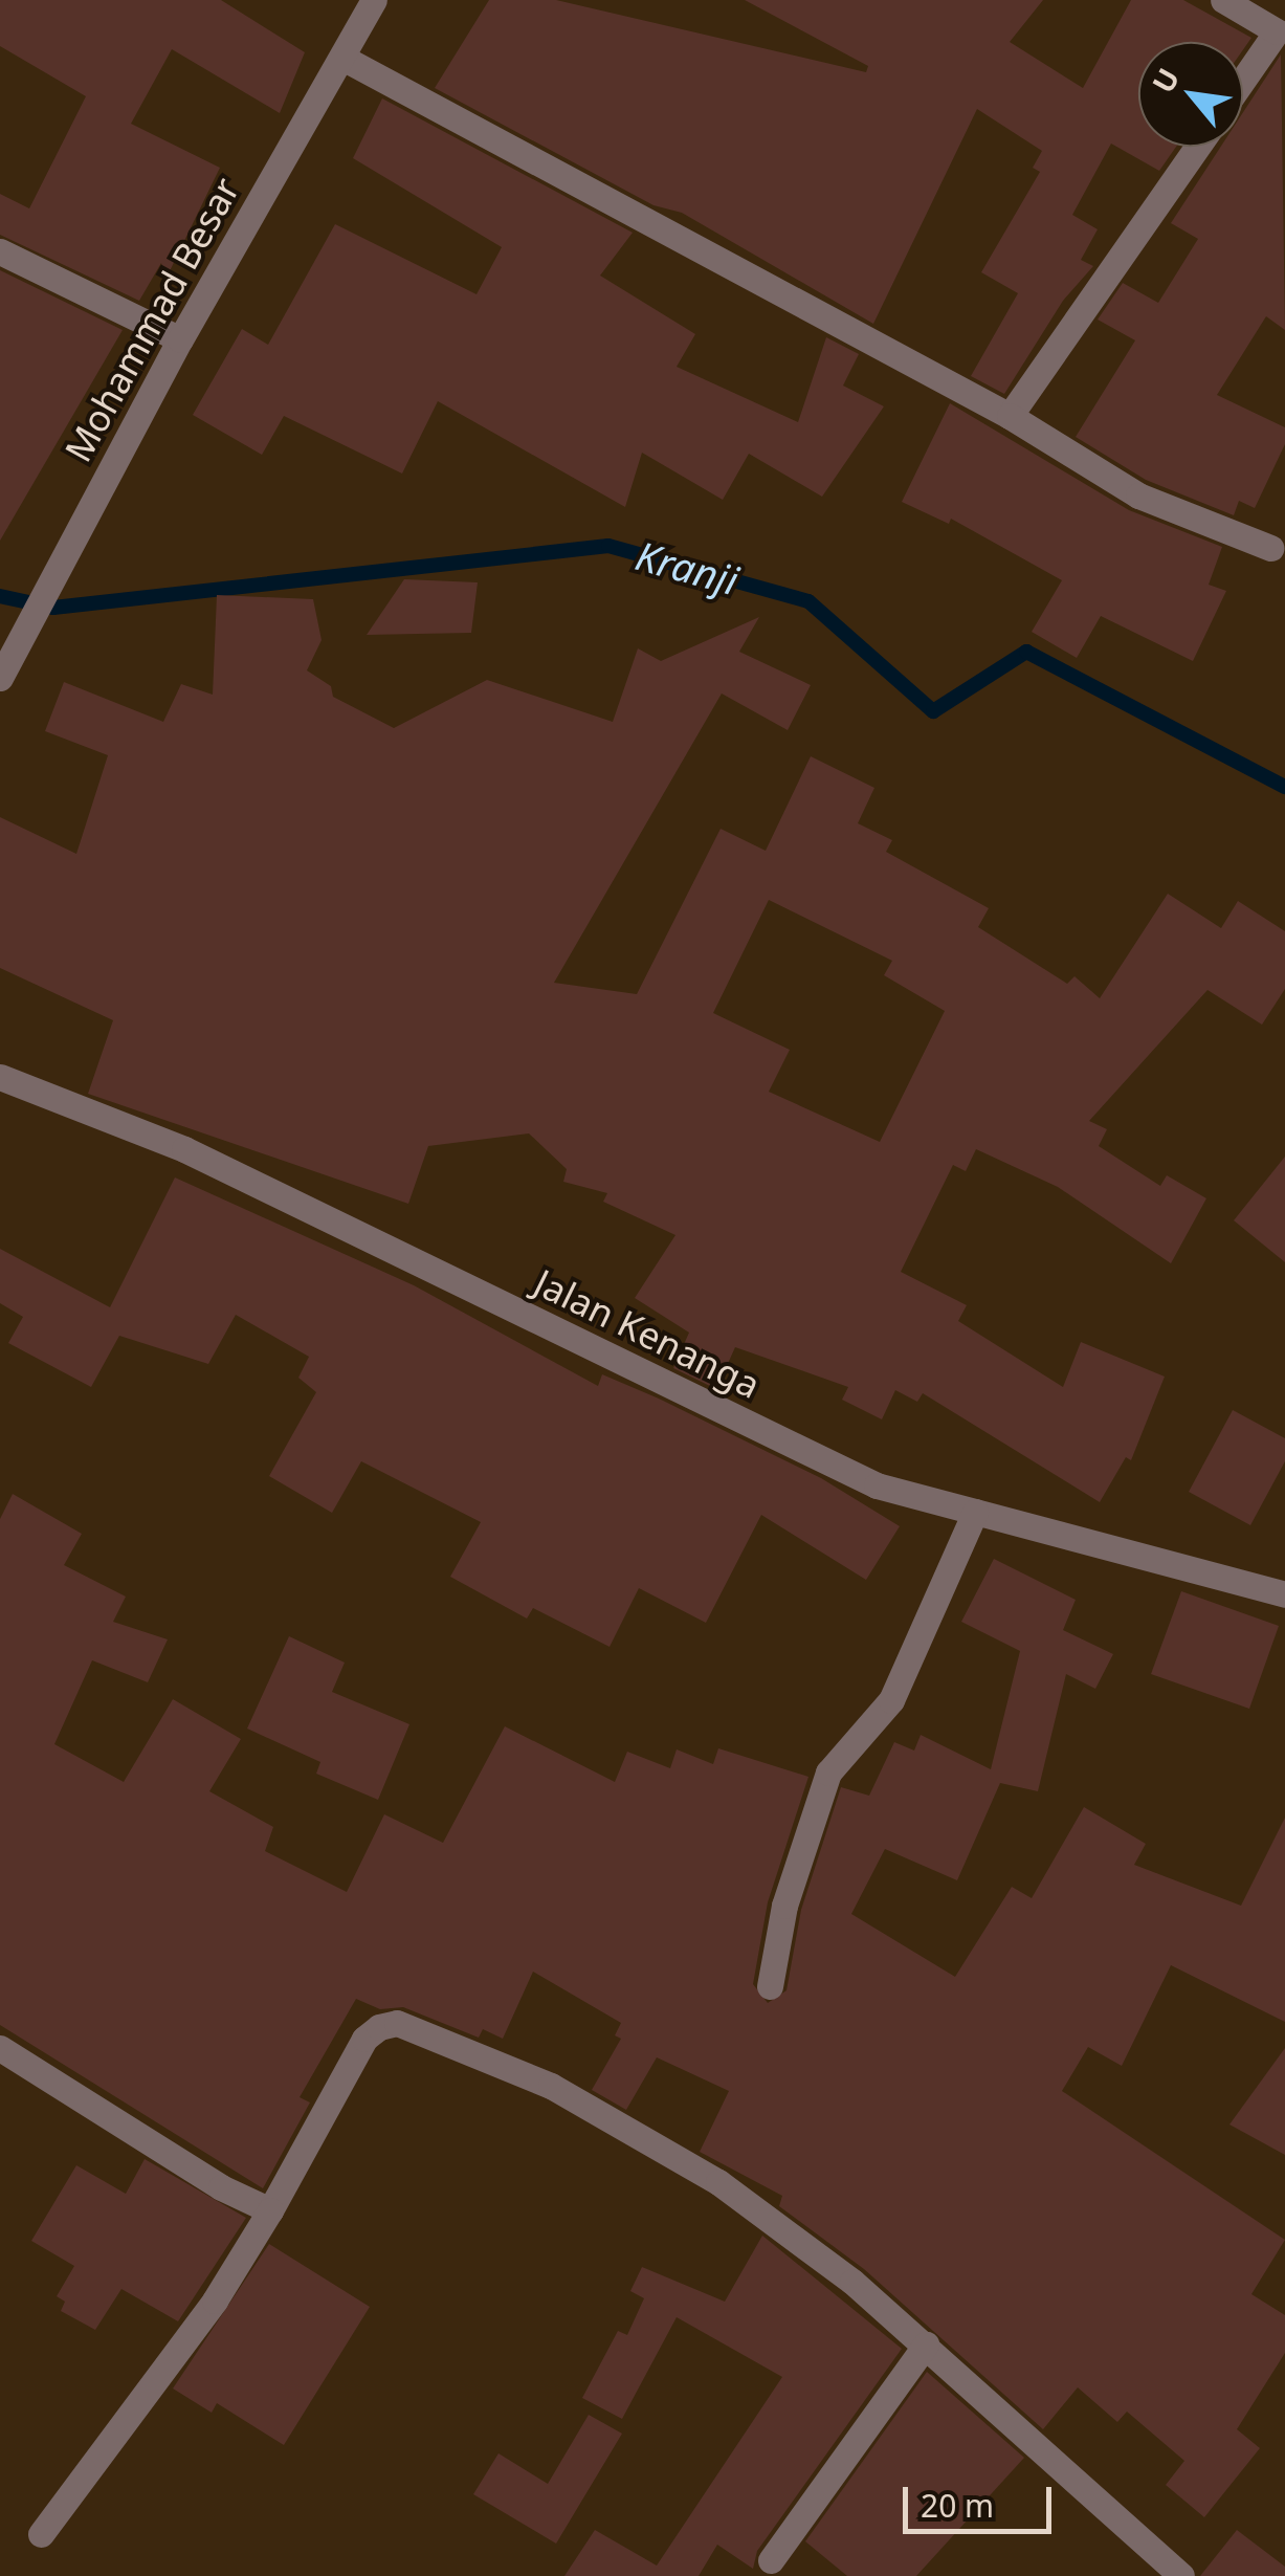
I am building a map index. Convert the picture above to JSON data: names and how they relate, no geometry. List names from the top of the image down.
{
  "streets": {
    "street": ["Mohammad Besar", "Jalan Kenanga"]
  },
  "water": ["Kranji"],
  "scale_bar": "20 m",
  "north": "top left"
}
